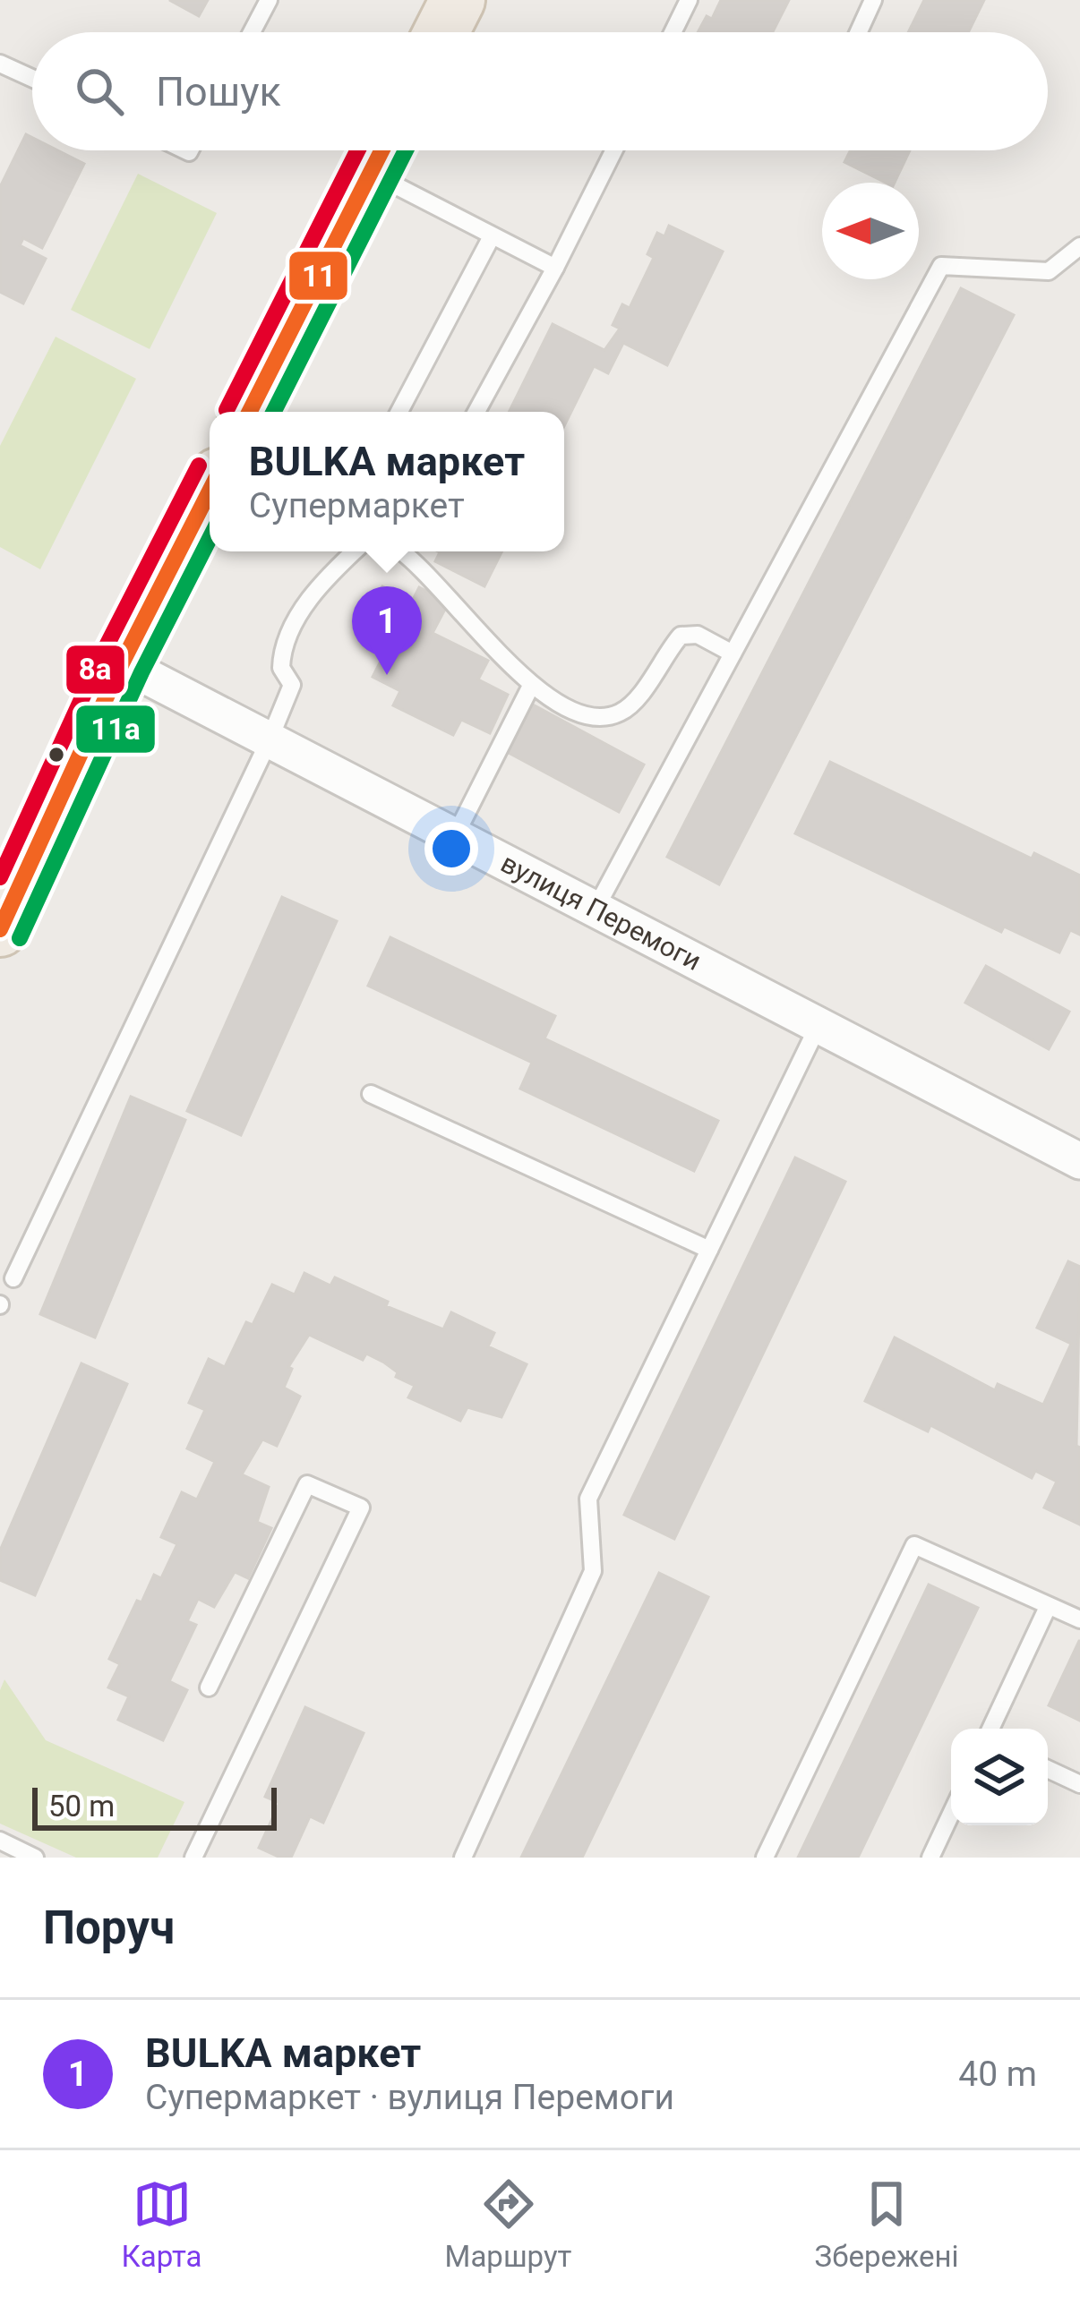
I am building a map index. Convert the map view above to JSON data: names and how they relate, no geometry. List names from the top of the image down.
{
  "streets": {
    "street": ["вулиця Перемоги"]
  },
  "lines": ["transit line 11", "transit line 11а", "transit line 8а"],
  "scale_bar": "50 m",
  "north": "left",
  "page": {
    "search": "Пошук",
    "popup": ["BULKA маркет", "Супермаркет"],
    "pins": "1",
    "scale": "50 m",
    "heading": "Поруч",
    "list": [
      {
        "mark": "1",
        "name": "BULKA маркет",
        "note": "Супермаркет · вулиця Перемоги",
        "value": "40 m"
      }
    ],
    "nav": ["Карта", "Маршрут", "Збережені"]
  }
}
